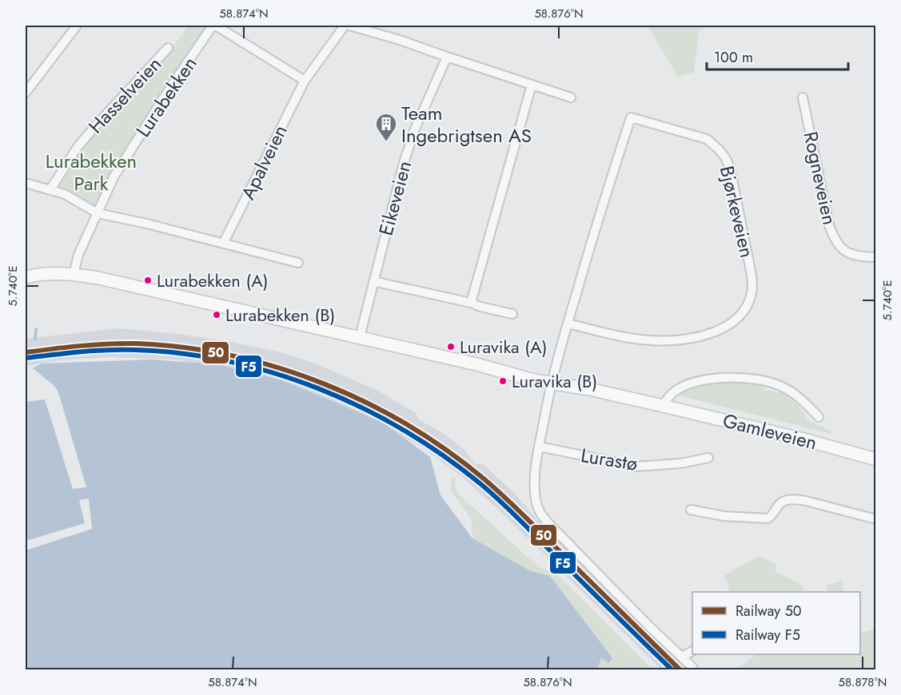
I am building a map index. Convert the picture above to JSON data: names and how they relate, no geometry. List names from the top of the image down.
{
  "streets": {
    "main road": ["Gamleveien"],
    "street": [
      "Hasselveien",
      "Lurabekken",
      "Apalveien",
      "Rogneveien",
      "Eikeveien",
      "Bjørkeveien",
      "Lurastø"
    ]
  },
  "crossings": [
    ["Lurabekken", "Apalveien"],
    ["Lurabekken", "Gamleveien"],
    ["Eikeveien", "Gamleveien"],
    ["Bjørkeveien", "Gamleveien"]
  ],
  "parks": ["Lurabekken Park"],
  "places": {
    "building": ["Team Ingebrigtsen AS"],
    "other": [
      "Lurabekken (A)",
      "Lurabekken (B)",
      "Luravika (A)",
      "Luravika (B)"
    ]
  },
  "lines": ["rail line 50", "rail line F5"],
  "legend": ["Railway 50", "Railway F5"],
  "scale_bar": "100 m",
  "coordinates": [
    "58.874°N",
    "58.876°N",
    "5.740°E",
    "58.878°N"
  ]
}
